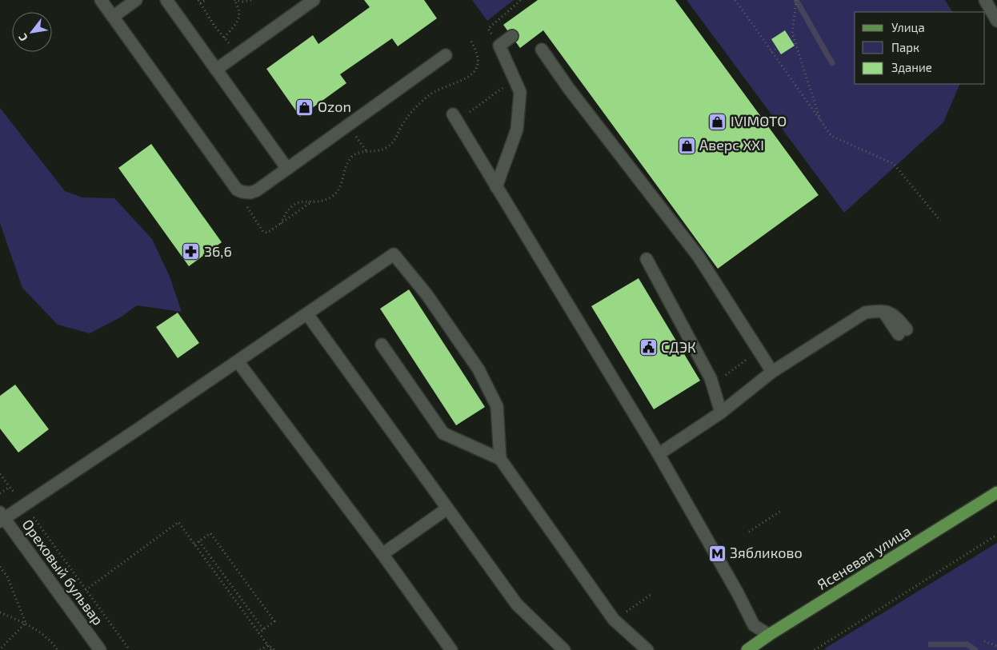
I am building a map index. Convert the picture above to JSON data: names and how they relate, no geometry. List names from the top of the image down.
{
  "streets": {
    "main road": ["Ясеневая улица"],
    "street": ["Ореховый бульвар"]
  },
  "places": {
    "shop": ["Ozon", "IVIMOTO", "Аверс XXI"],
    "pharmacy": ["36,6"],
    "public building": ["СДЭК"],
    "metro station": ["Зябликово"]
  },
  "legend": ["Улица", "Парк", "Здание"],
  "north": "bottom left"
}
